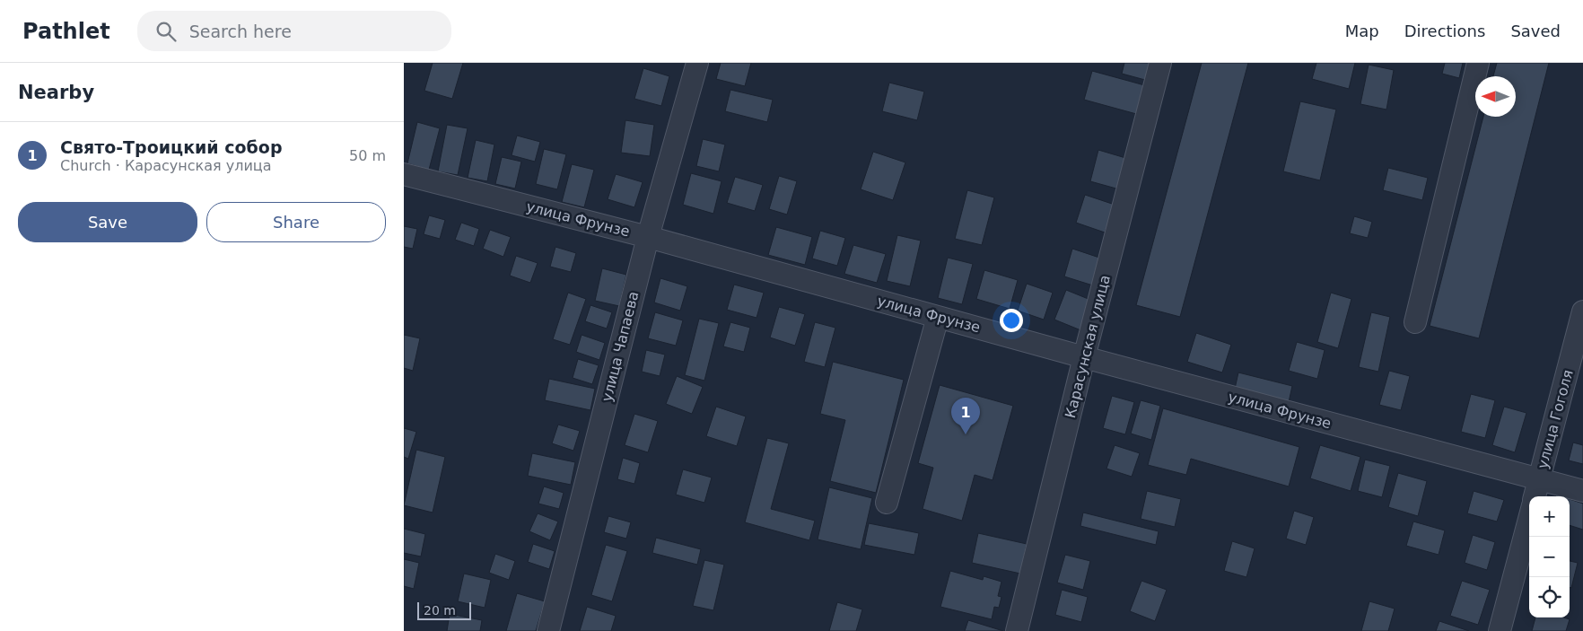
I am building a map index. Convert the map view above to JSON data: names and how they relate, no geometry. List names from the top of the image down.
{
  "streets": {
    "street": [
      "улица Фрунзе",
      "улица Чапаева",
      "Карасунская улица",
      "улица Гоголя"
    ]
  },
  "crossings": [
    ["улица Фрунзе", "улица Чапаева"],
    ["улица Фрунзе", "Карасунская улица"],
    ["улица Фрунзе", "улица Гоголя"]
  ],
  "scale_bar": "20 m",
  "north": "left",
  "page": {
    "header": "Pathlet",
    "search": "Search here",
    "nav": ["Map", "Directions", "Saved"],
    "heading": "Nearby",
    "list": [
      {
        "mark": "1",
        "name": "Свято-Троицкий собор",
        "note": "Church · Карасунская улица",
        "value": "50 m"
      }
    ],
    "buttons": ["Save", "Share"],
    "pins": "1",
    "map_buttons": ["+", "−"],
    "scale": "20 m"
  }
}
